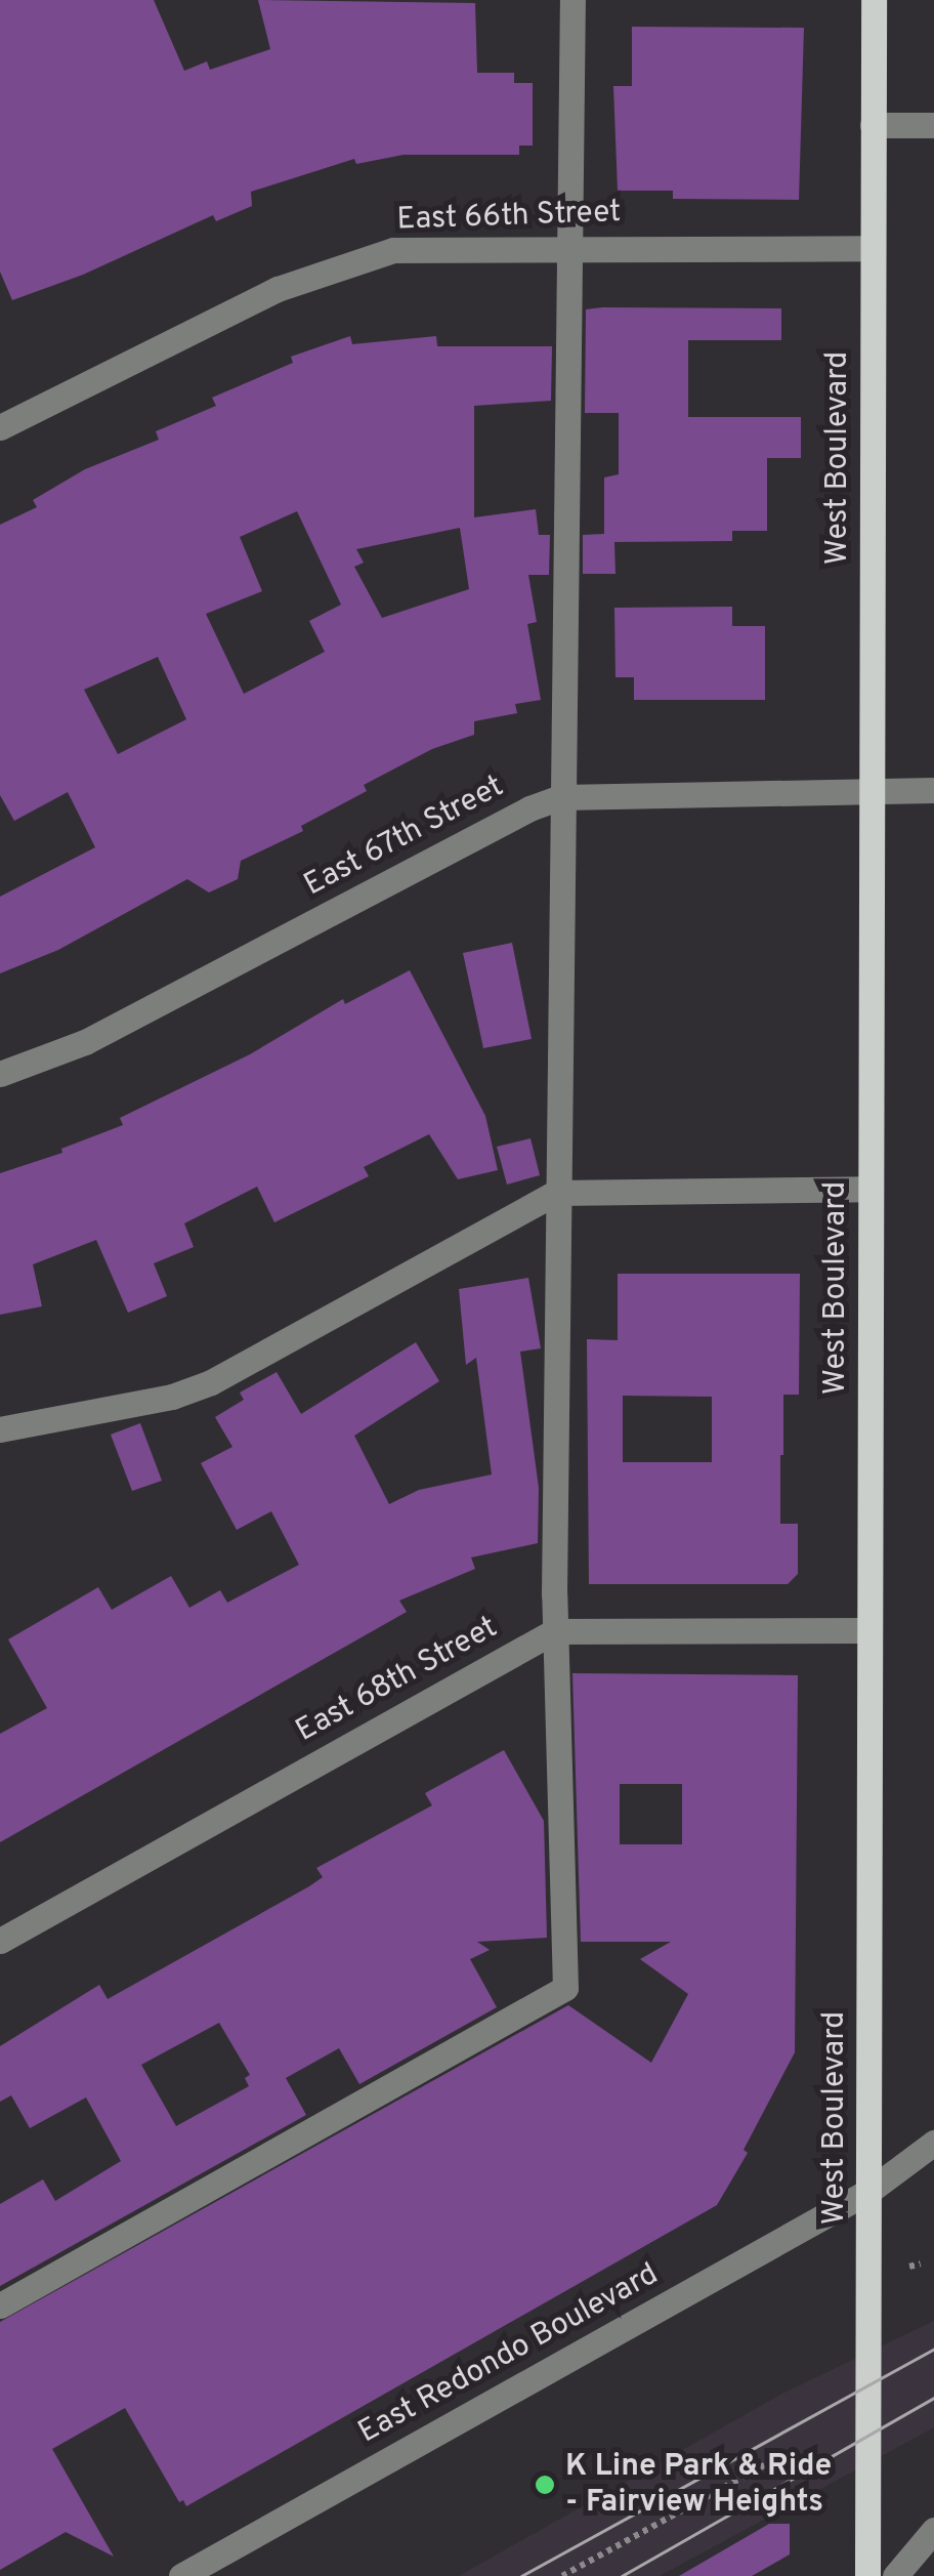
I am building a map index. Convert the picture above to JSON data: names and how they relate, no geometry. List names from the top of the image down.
{
  "streets": {
    "main road": ["West Boulevard"],
    "street": [
      "East 66th Street",
      "East 67th Street",
      "East 68th Street",
      "East Redondo Boulevard"
    ]
  },
  "crossings": [
    ["East 66th Street", "West Boulevard"],
    ["West Boulevard", "East 67th Street"],
    ["West Boulevard", "East 68th Street"],
    ["West Boulevard", "East Redondo Boulevard"]
  ],
  "places": ["K Line Park & Ride - Fairview Heights"]
}
